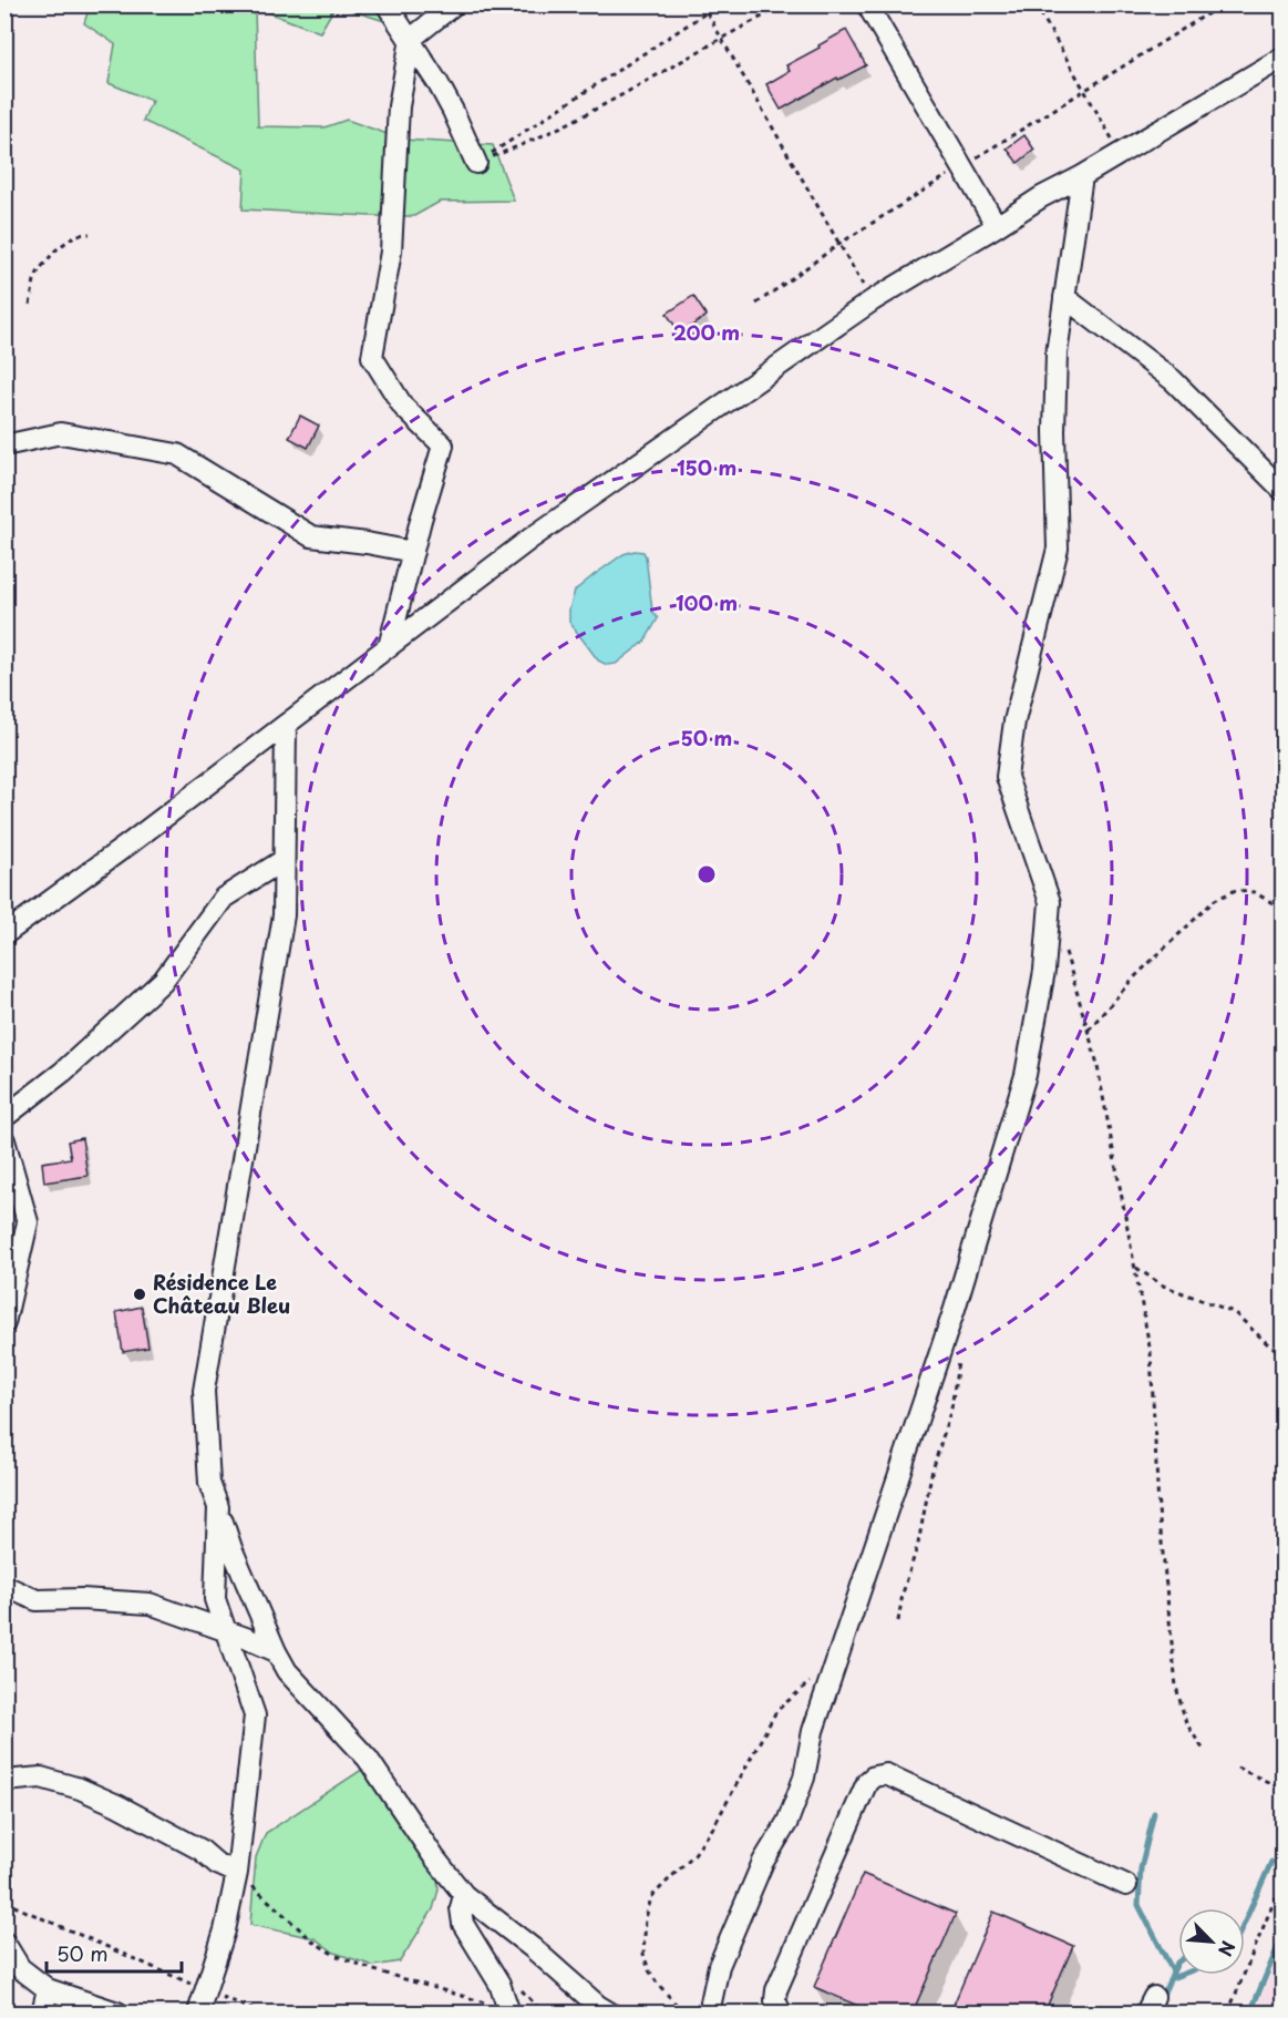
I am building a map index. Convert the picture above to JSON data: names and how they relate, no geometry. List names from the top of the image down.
{
  "places": ["Résidence Le Château Bleu"],
  "scale_bar": "50 m",
  "north": "bottom right",
  "rings": [
    "200 m",
    "150 m",
    "100 m",
    "50 m"
  ]
}
